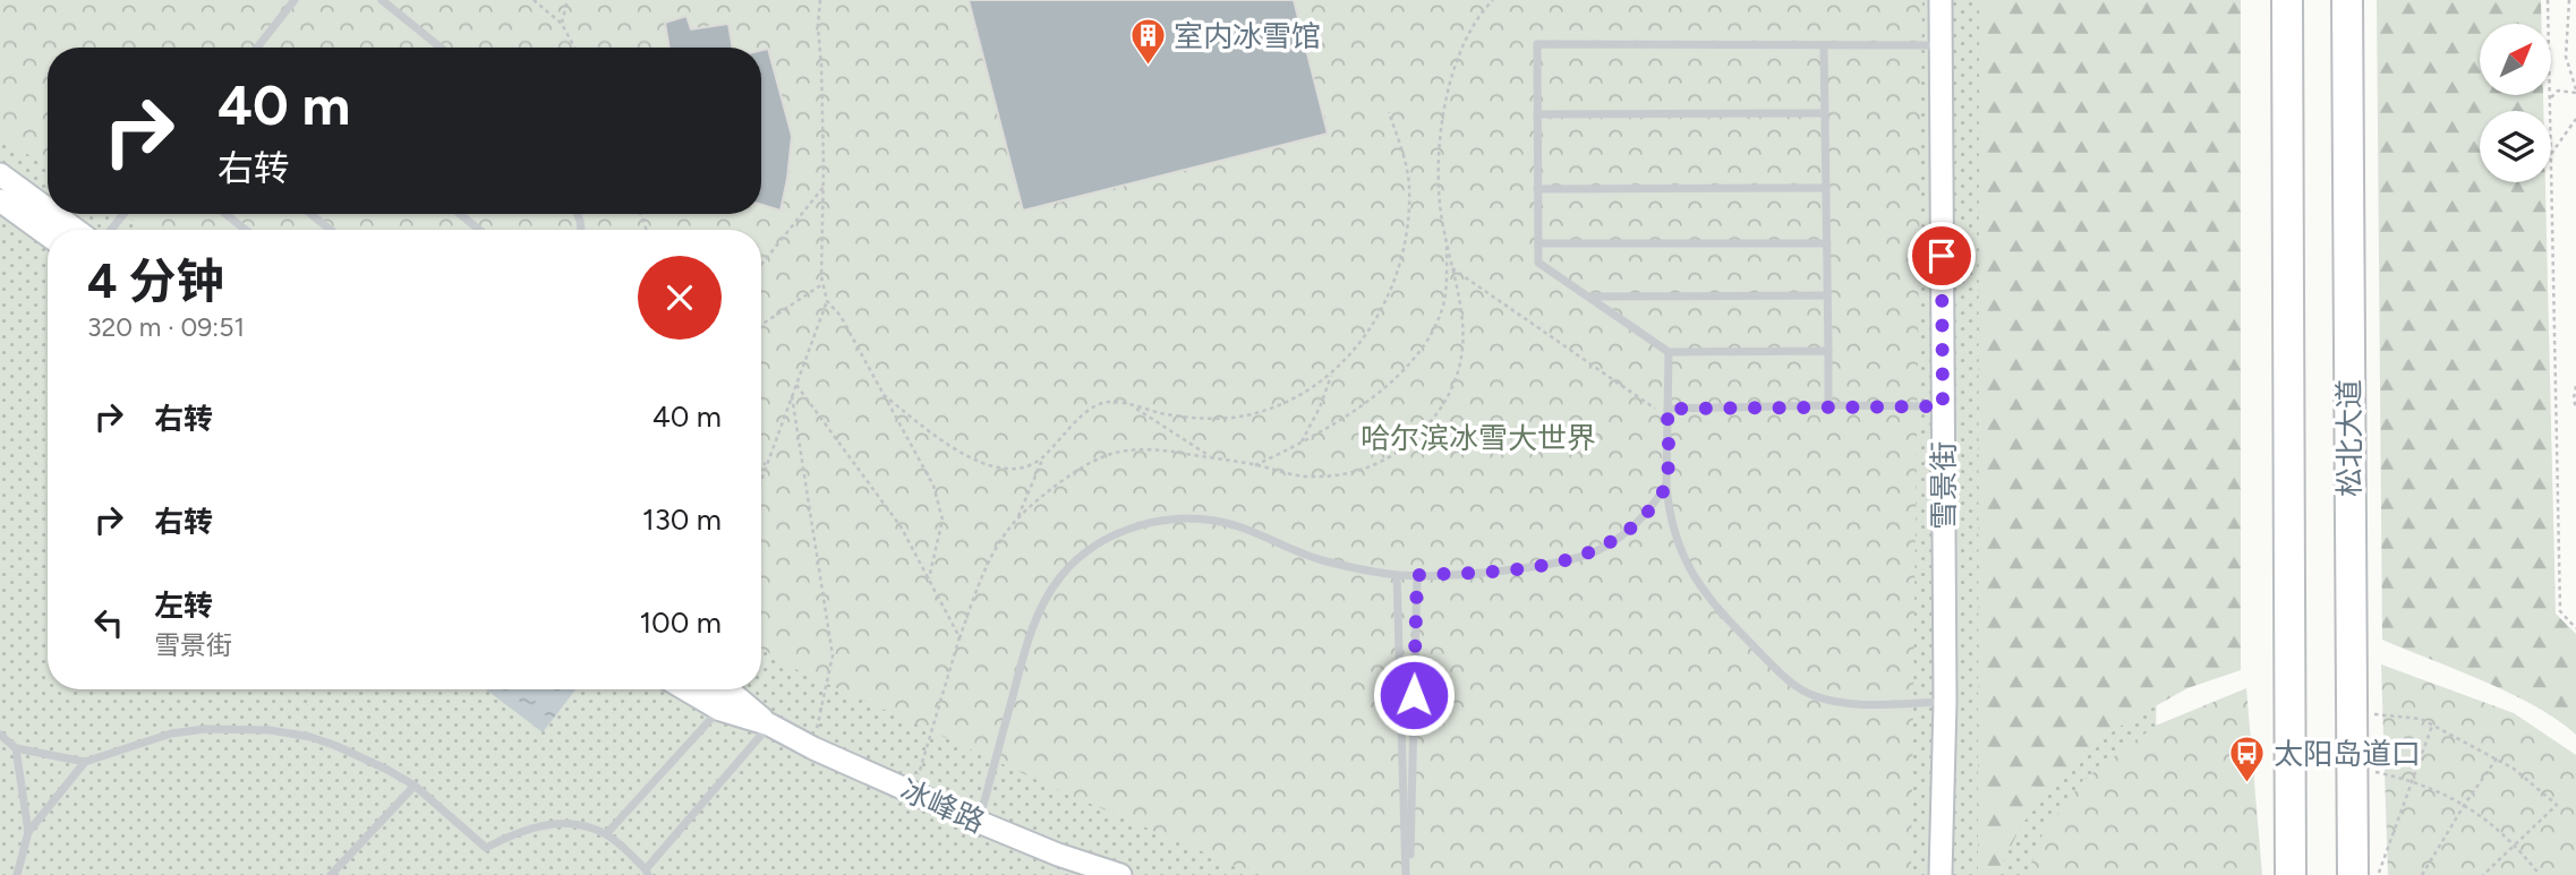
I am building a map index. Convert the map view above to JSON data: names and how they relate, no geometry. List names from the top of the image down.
{
  "streets": {
    "highway": ["松北大道"],
    "street": ["雪景街", "冰峰路"]
  },
  "parks": ["哈尔滨冰雪大世界"],
  "places": {
    "building": ["室内冰雪馆"],
    "bus stop": ["太阳岛道口"]
  },
  "north": "top right",
  "page": {
    "turn": ["40 m", "右转"],
    "heading": ["4 分钟", "320 m · 09:51"],
    "list": [
      {
        "name": "右转",
        "value": "40 m"
      },
      {
        "name": "右转",
        "value": "130 m"
      },
      {
        "name": "左转",
        "note": "雪景街",
        "value": "100 m"
      }
    ]
  }
}
